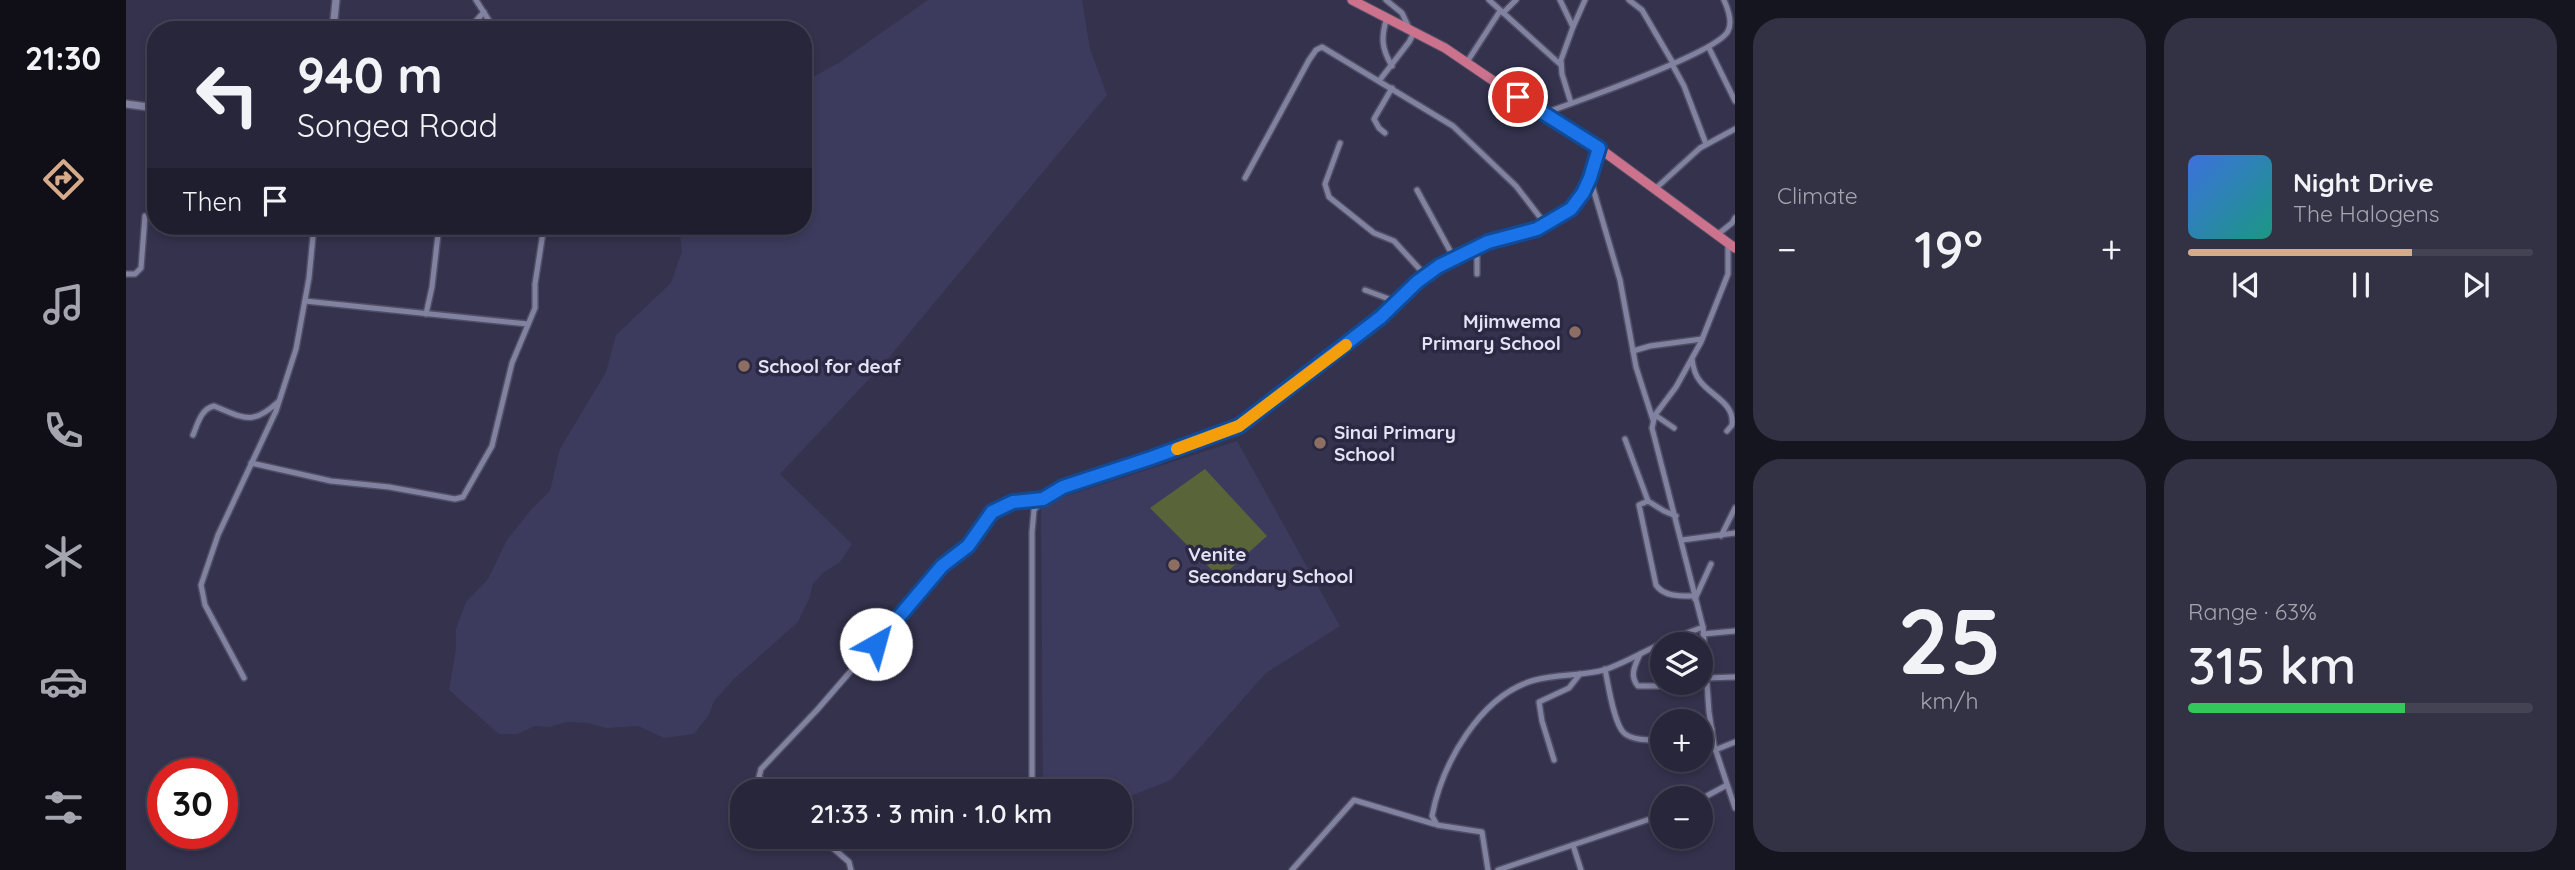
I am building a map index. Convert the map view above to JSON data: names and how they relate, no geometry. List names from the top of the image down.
{
  "places": [
    "Mjimwema Primary School",
    "School for deaf",
    "Sinai Primary School",
    "Venite Secondary School"
  ],
  "page": {
    "tabs": "21:30",
    "tile": [
      "Climate",
      ["25", "km/h"],
      ["Range · 63%", "315 km"]
    ],
    "turn": ["940 m", "Songea Road"],
    "song": ["Night Drive", "The Halogens"],
    "then": "Then",
    "heat": ["−", "19°", "+"],
    "map_buttons": ["+", "−"],
    "limit": "30",
    "trip": "21:33 · 3 min · 1.0 km"
  }
}
